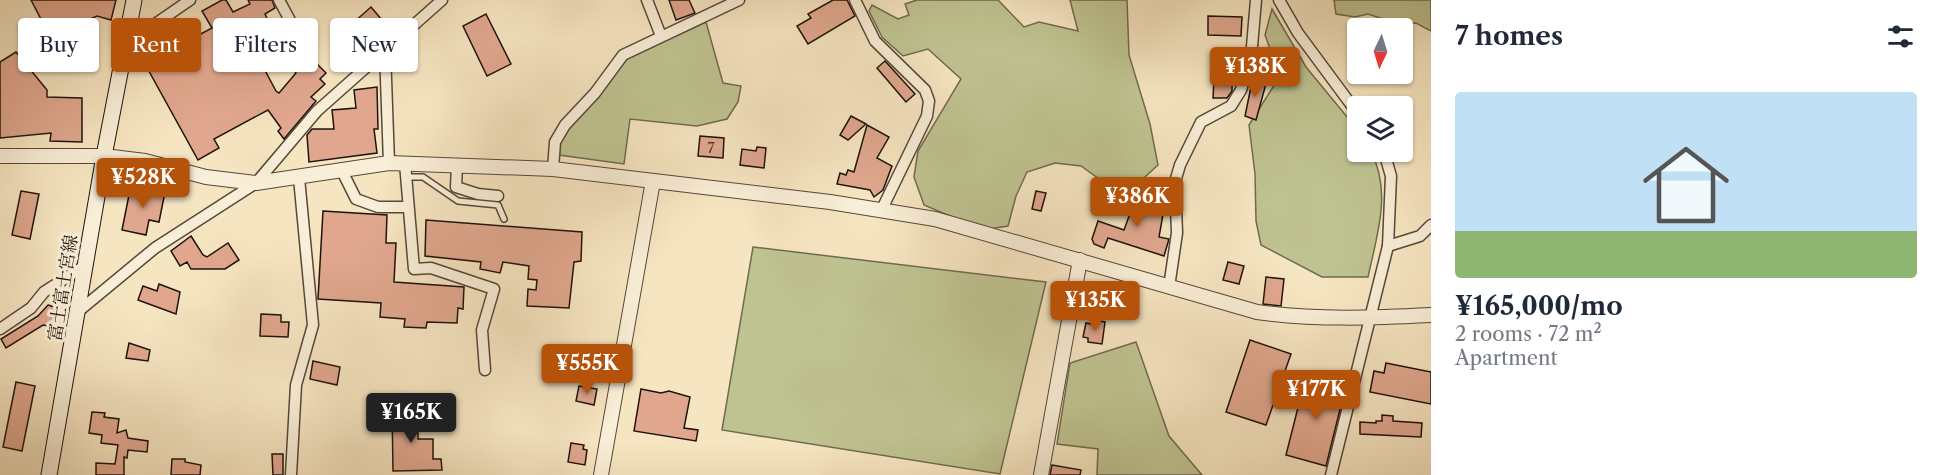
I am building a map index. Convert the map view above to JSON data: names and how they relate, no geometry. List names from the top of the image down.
{
  "streets": {
    "main road": ["富士富士宮線"]
  },
  "house_numbers": ["7"],
  "north": "bottom",
  "page": {
    "heading": "7 homes",
    "chip": [
      "Buy",
      "Rent",
      "Filters",
      "New"
    ],
    "price": [
      "¥138K",
      "¥528K",
      "¥386K",
      "¥135K",
      "¥555K",
      "¥177K",
      "¥165K"
    ],
    "list": [
      {
        "name": "¥165,000/mo",
        "note": "2 rooms · 72 m² · Apartment"
      }
    ]
  }
}
